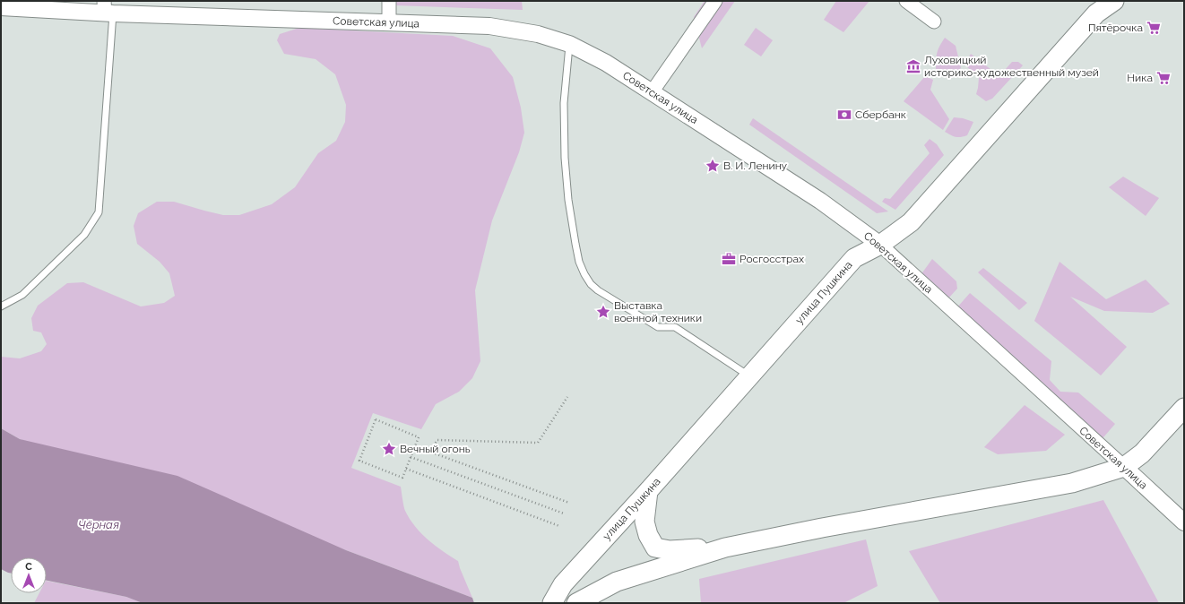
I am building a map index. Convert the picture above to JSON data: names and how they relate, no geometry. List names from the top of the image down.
{
  "streets": {
    "main road": ["улица Пушкина"],
    "street": ["Советская улица"]
  },
  "crossings": [
    ["Советская улица", "улица Пушкина"]
  ],
  "water": ["Чёрная"],
  "places": {
    "supermarket": ["Пятёрочка", "Ника"],
    "museum": ["Луховицкий историко-художественный музей"],
    "bank": ["Сбербанк"],
    "place": ["В. И. Ленину", "Выставка военной техники", "Вечный огонь"],
    "office": ["Росгосстрах"]
  },
  "north": "top"
}
